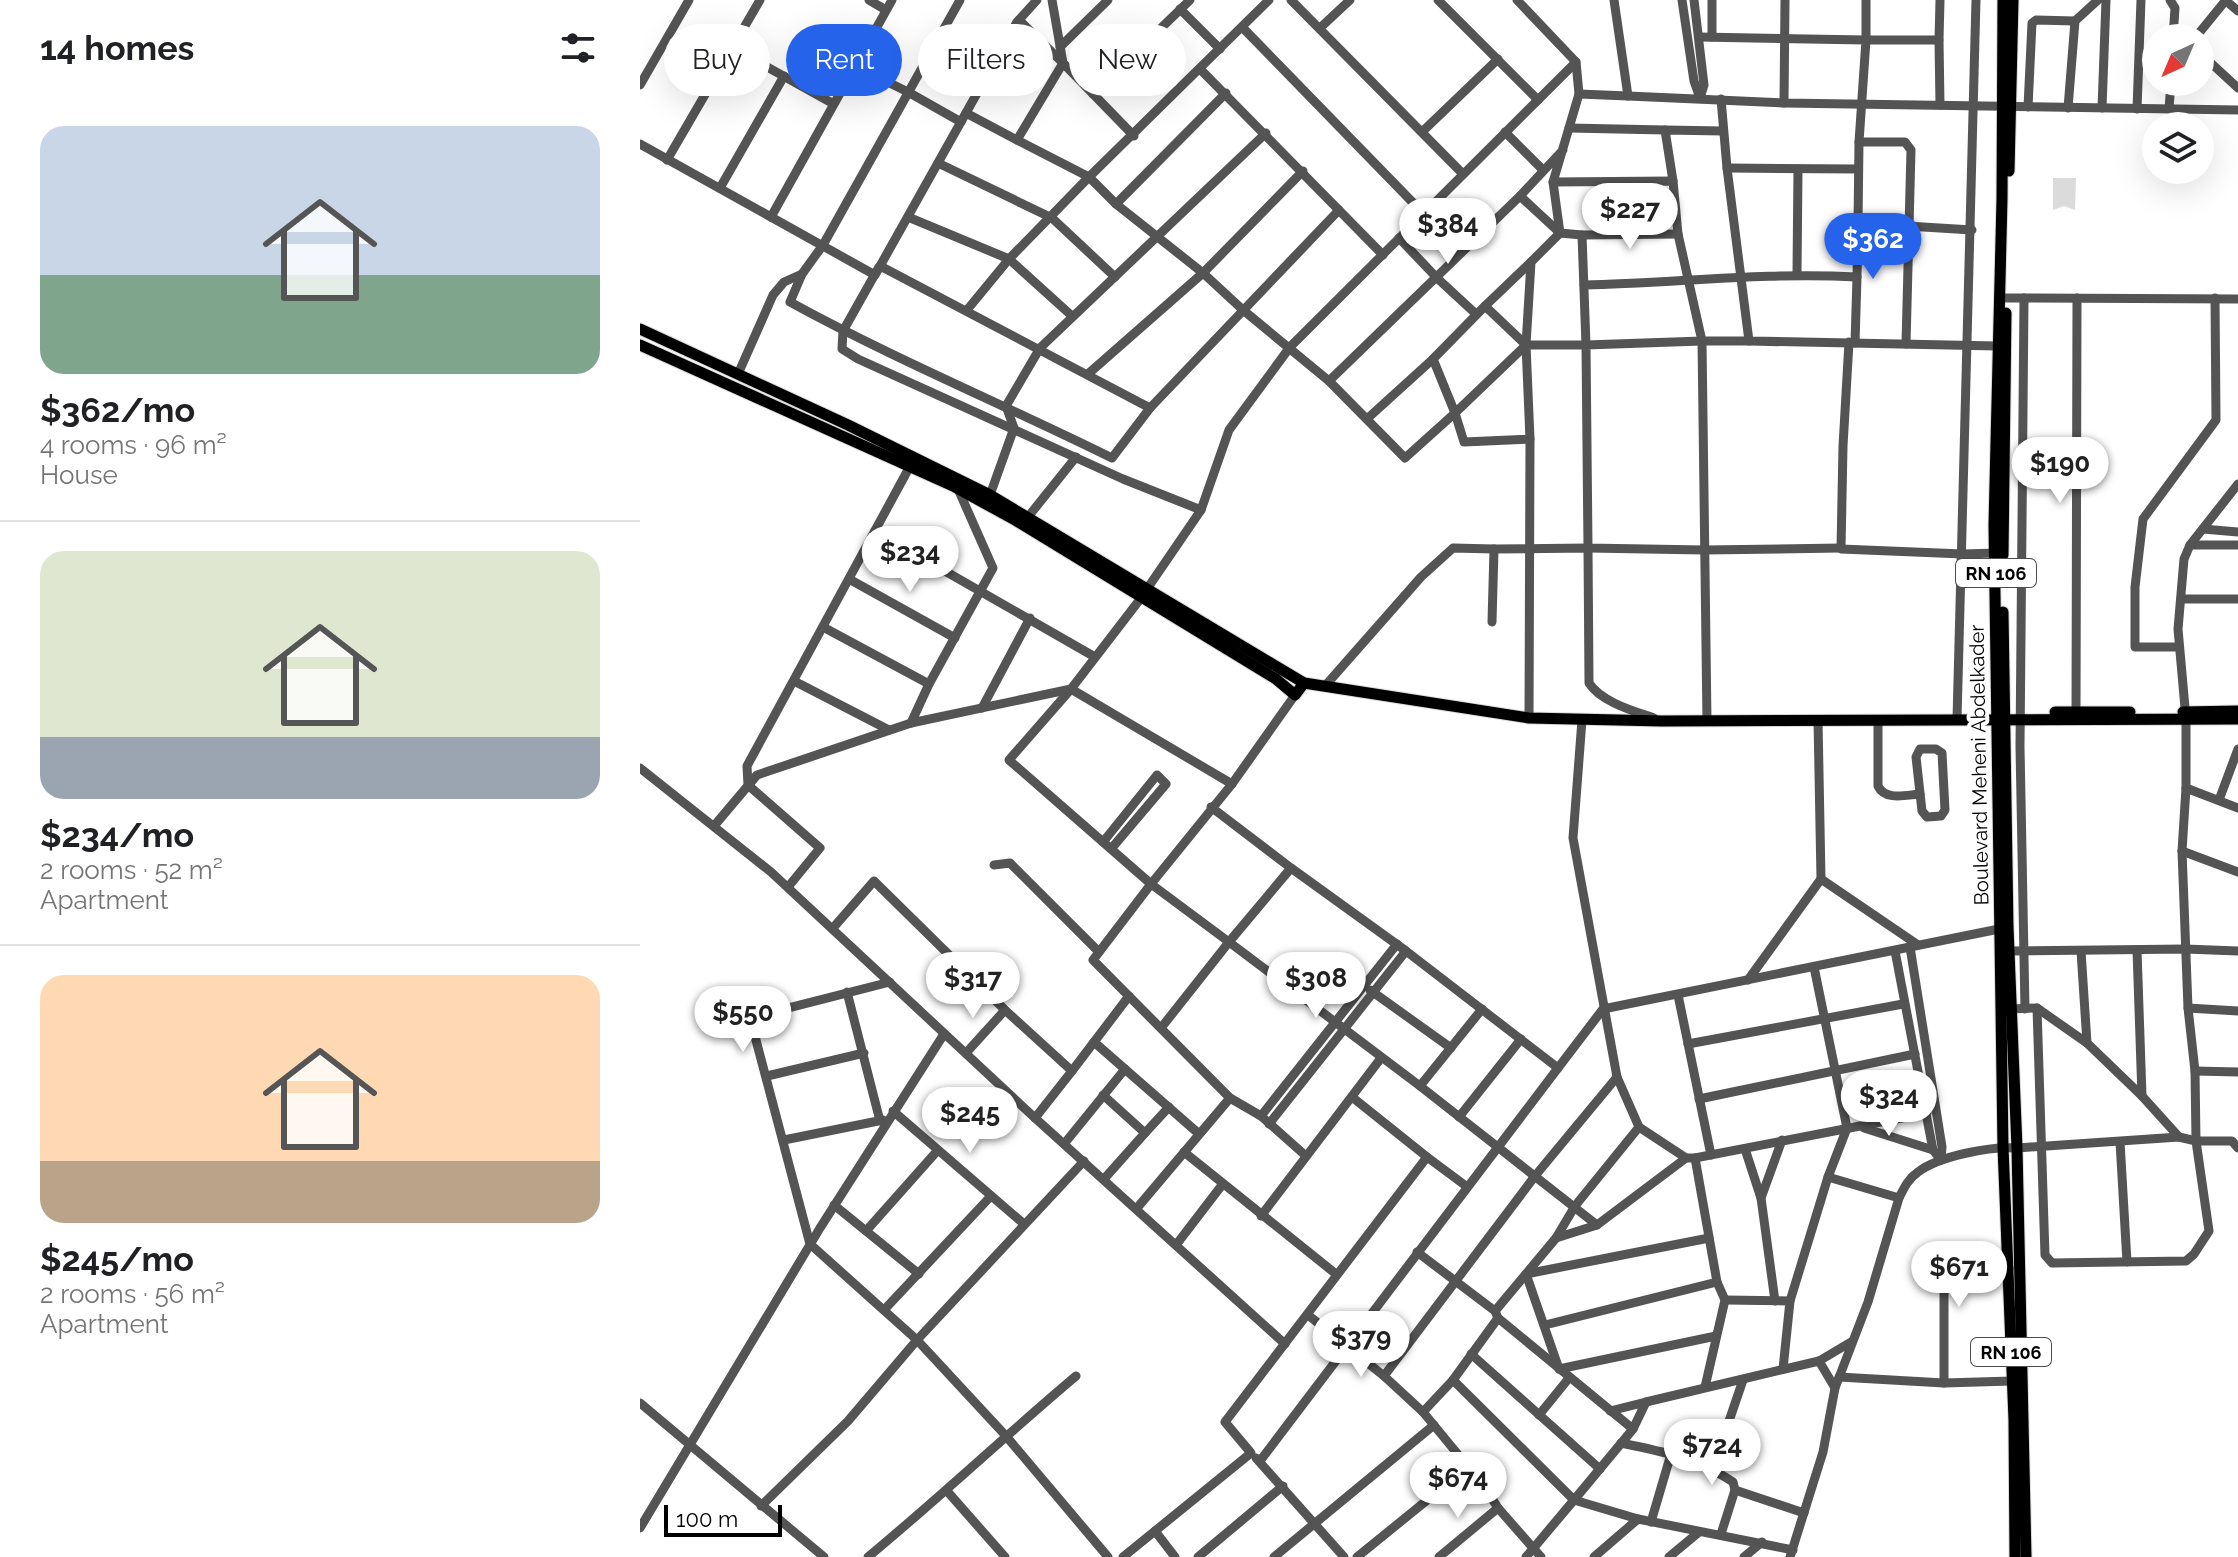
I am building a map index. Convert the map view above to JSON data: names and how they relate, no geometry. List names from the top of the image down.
{
  "streets": {
    "main road": ["RN 106", "Boulevard Meheni Abdelkader"]
  },
  "crossings": [
    ["RN 106", "Boulevard Meheni Abdelkader"]
  ],
  "scale_bar": "100 m",
  "north": "bottom left",
  "page": {
    "heading": "14 homes",
    "chip": [
      "Buy",
      "Rent",
      "Filters",
      "New"
    ],
    "list": [
      {
        "name": "$362/mo",
        "note": "4 rooms · 96 m² · House"
      },
      {
        "name": "$234/mo",
        "note": "2 rooms · 52 m² · Apartment"
      },
      {
        "name": "$245/mo",
        "note": "2 rooms · 56 m² · Apartment"
      }
    ],
    "price": [
      "$227",
      "$384",
      "$362",
      "$190",
      "$234",
      "$317",
      "$308",
      "$550",
      "$324",
      "$245",
      "$671",
      "$379",
      "$724",
      "$674"
    ],
    "scale": "100 m"
  }
}
